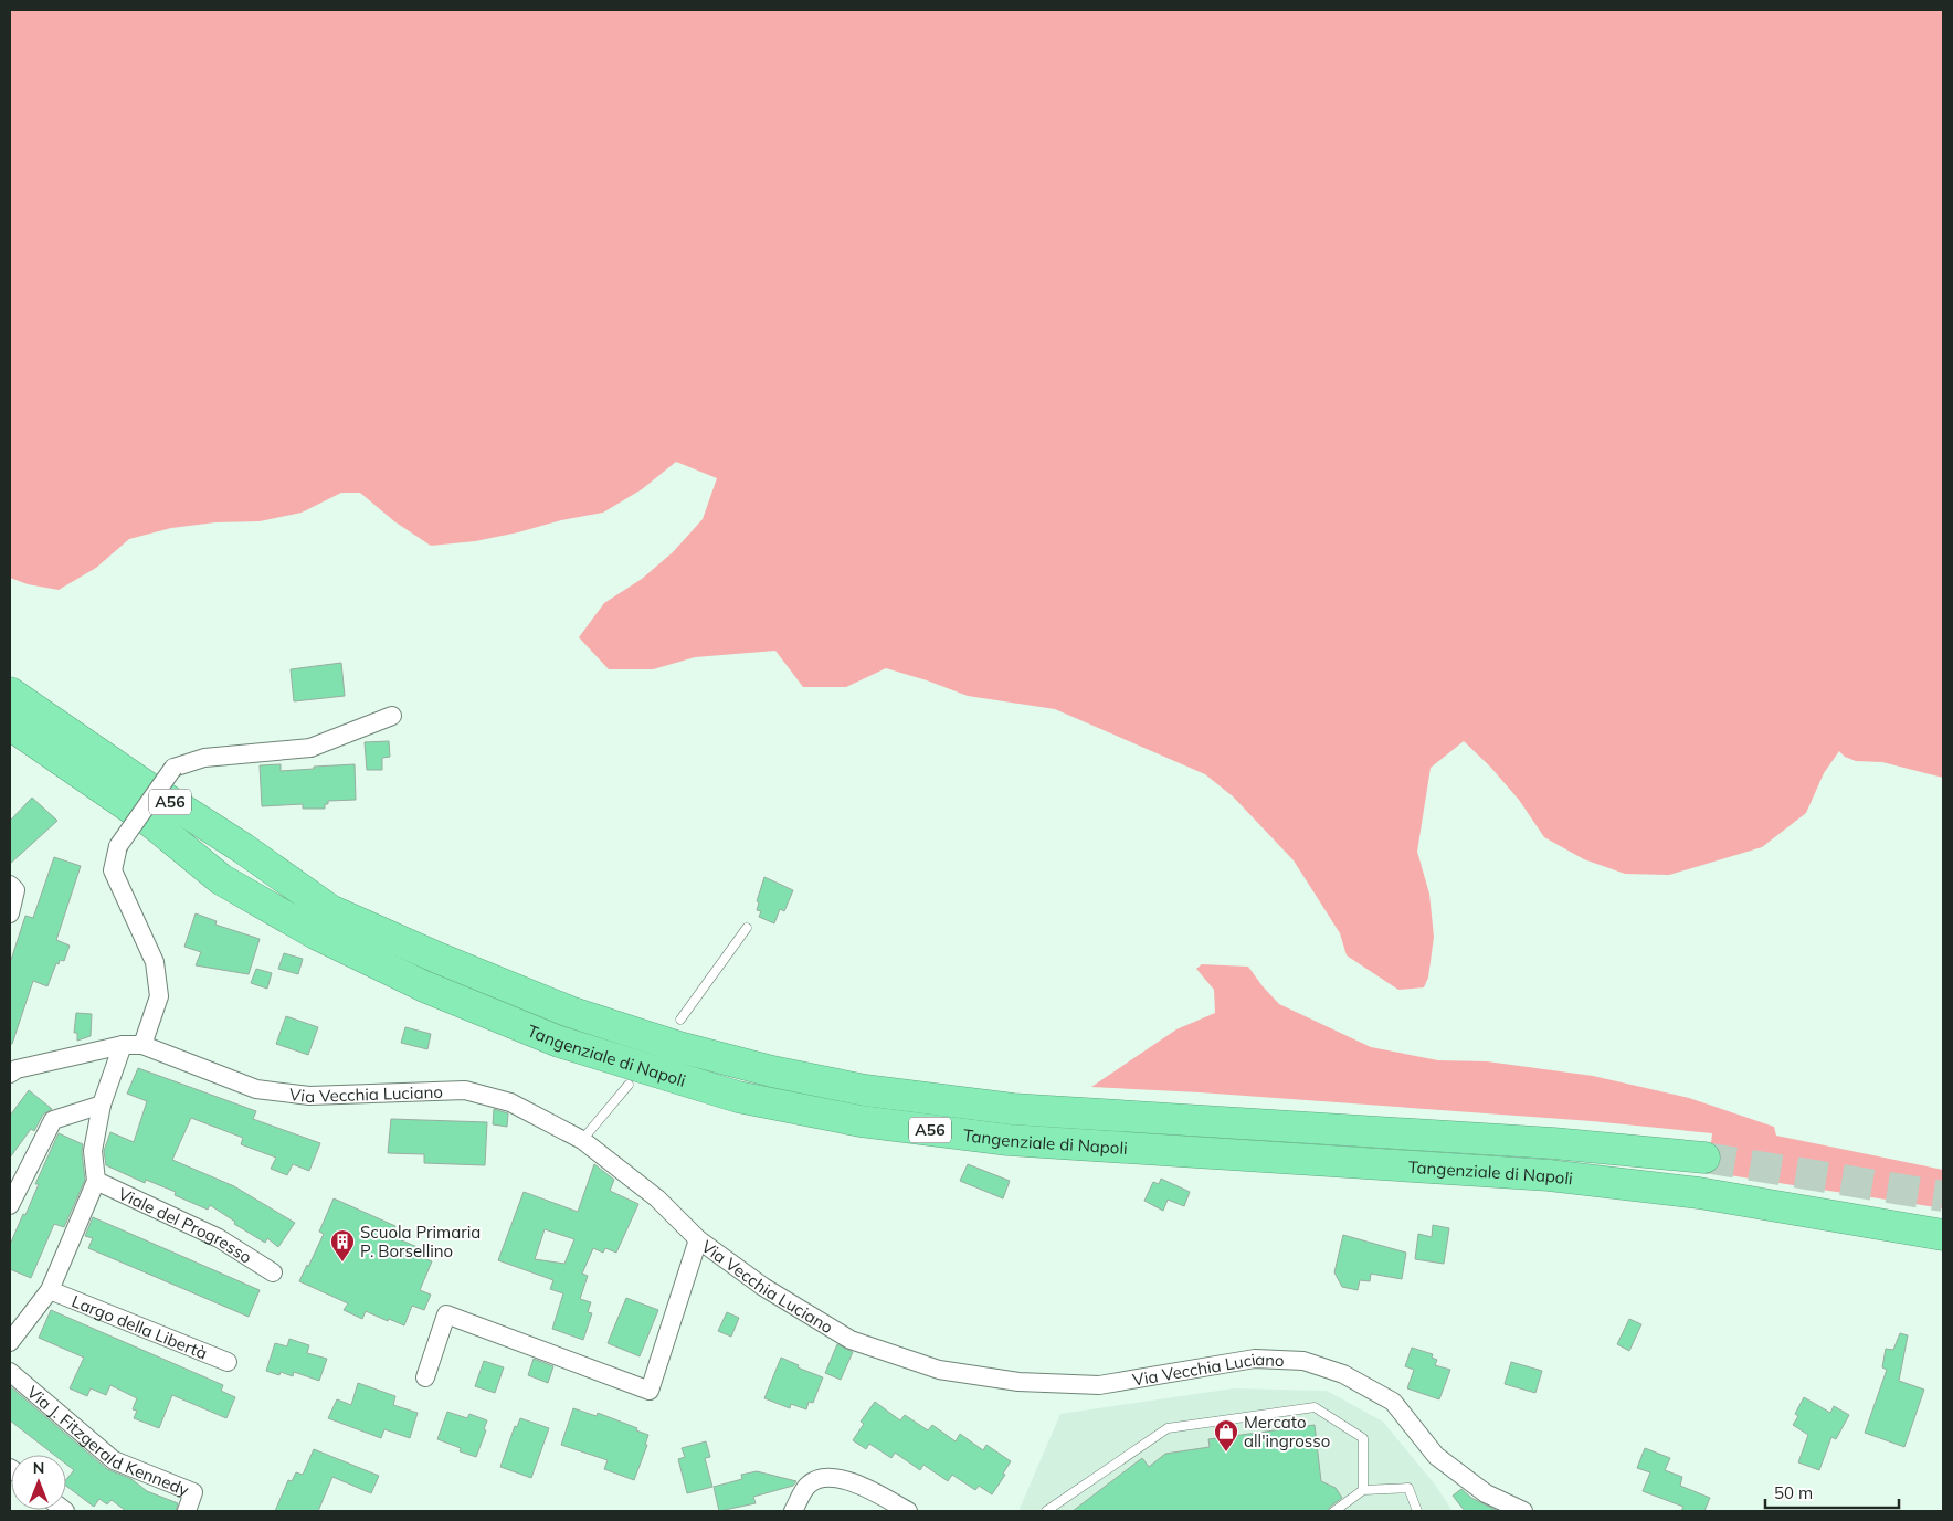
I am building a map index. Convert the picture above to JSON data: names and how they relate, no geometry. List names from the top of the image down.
{
  "streets": {
    "highway": ["A56", "Tangenziale di Napoli"],
    "street": [
      "Via Vecchia Luciano",
      "Viale del Progresso",
      "Largo della Libertà",
      "Via J. Fitzgerald Kennedy"
    ]
  },
  "places": {
    "building": ["Scuola Primaria P. Borsellino"],
    "shop": ["Mercato all'ingrosso"]
  },
  "scale_bar": "50 m",
  "north": "top"
}
